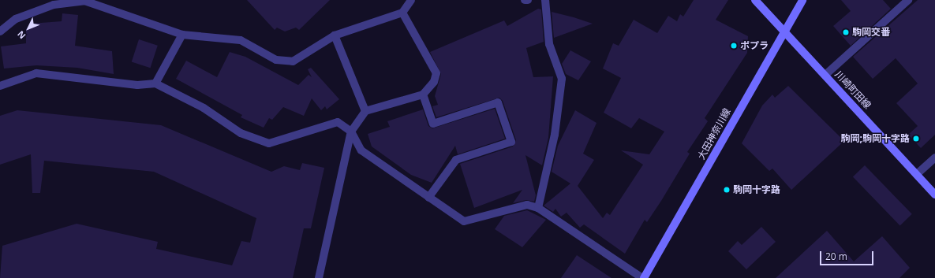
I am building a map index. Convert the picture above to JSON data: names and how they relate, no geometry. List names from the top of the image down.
{
  "streets": {
    "main road": ["川崎町田線", "大田神奈川線"]
  },
  "crossings": [
    ["川崎町田線", "大田神奈川線"]
  ],
  "places": [
    "駒岡交番",
    "ポプラ",
    "駒岡;駒岡十字路",
    "駒岡十字路"
  ],
  "scale_bar": "20 m",
  "north": "bottom left"
}
